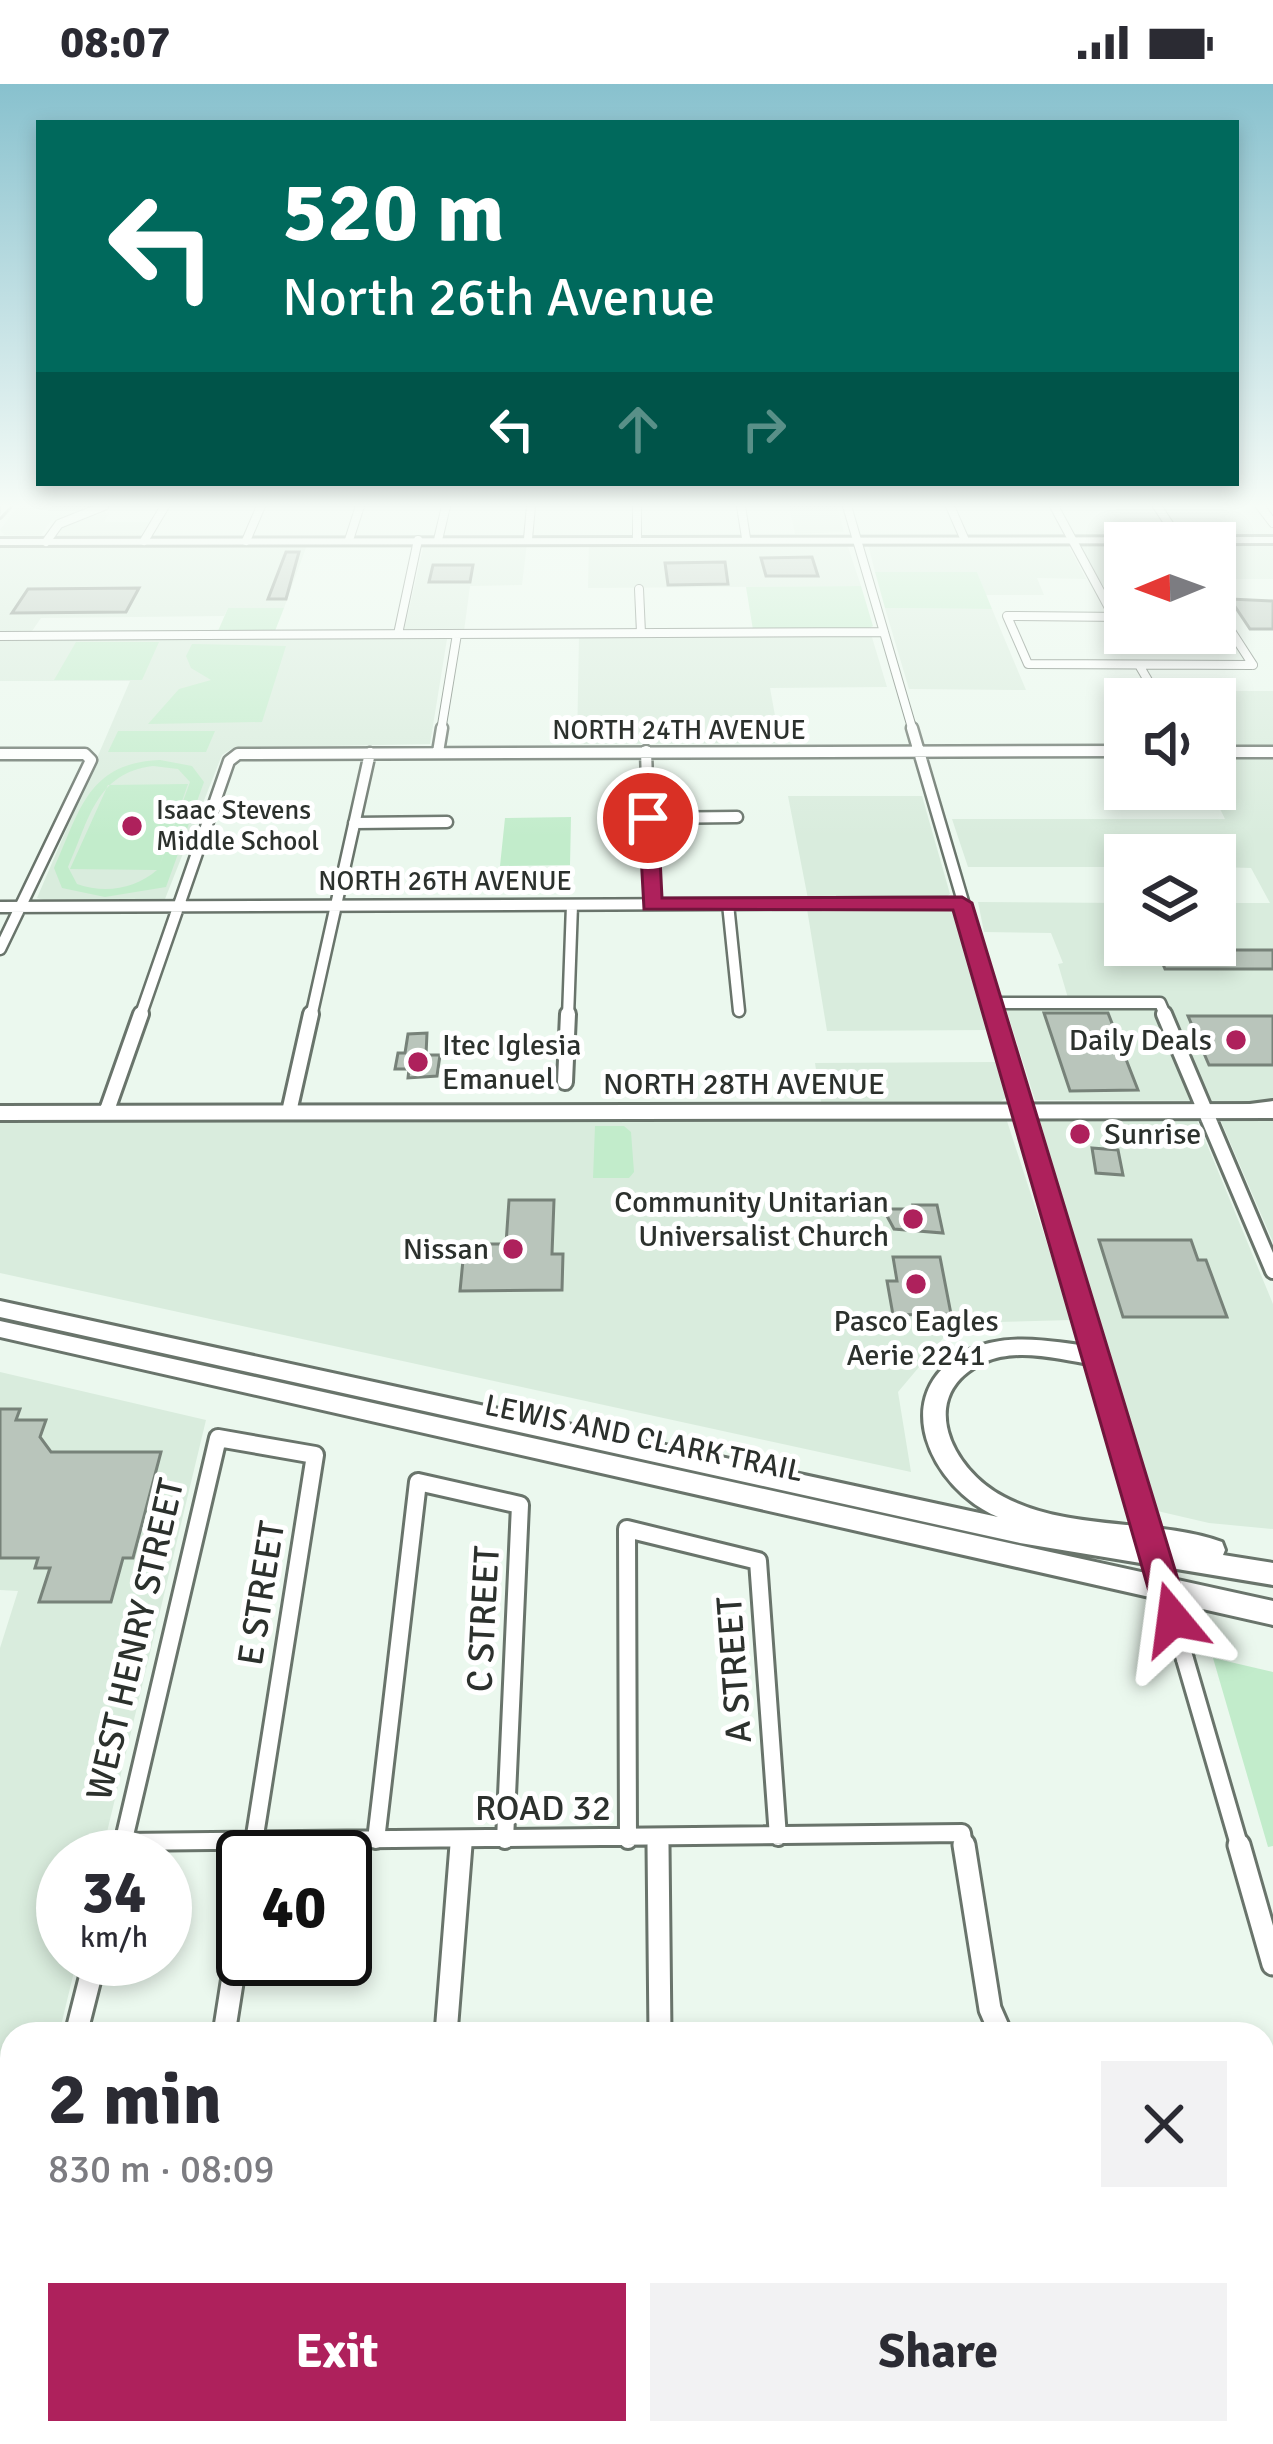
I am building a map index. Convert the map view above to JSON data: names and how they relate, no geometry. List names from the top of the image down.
{
  "streets": {
    "highway": ["LEWIS AND CLARK TRAIL"],
    "street": [
      "NORTH 24TH AVENUE",
      "NORTH 26TH AVENUE",
      "NORTH 28TH AVENUE",
      "E STREET",
      "C STREET",
      "WEST HENRY STREET",
      "A STREET",
      "ROAD 32"
    ]
  },
  "crossings": [
    ["NORTH 24TH AVENUE", "NORTH 26TH AVENUE"],
    ["E STREET", "WEST HENRY STREET"],
    ["C STREET", "ROAD 32"],
    ["A STREET", "ROAD 32"]
  ],
  "places": [
    "Isaac Stevens Middle School",
    "Daily Deals",
    "Itec Iglesia Emanuel",
    "Sunrise",
    "Community Unitarian Universalist Church",
    "Nissan",
    "Pasco Eagles Aerie 2241"
  ],
  "north": "left",
  "page": {
    "status": "08:07",
    "turn": ["520 m", "North 26th Avenue"],
    "speed": "34 km/h",
    "limit": "40",
    "heading": ["2 min", "830 m · 08:09"],
    "buttons": ["Exit", "Share"]
  }
}
